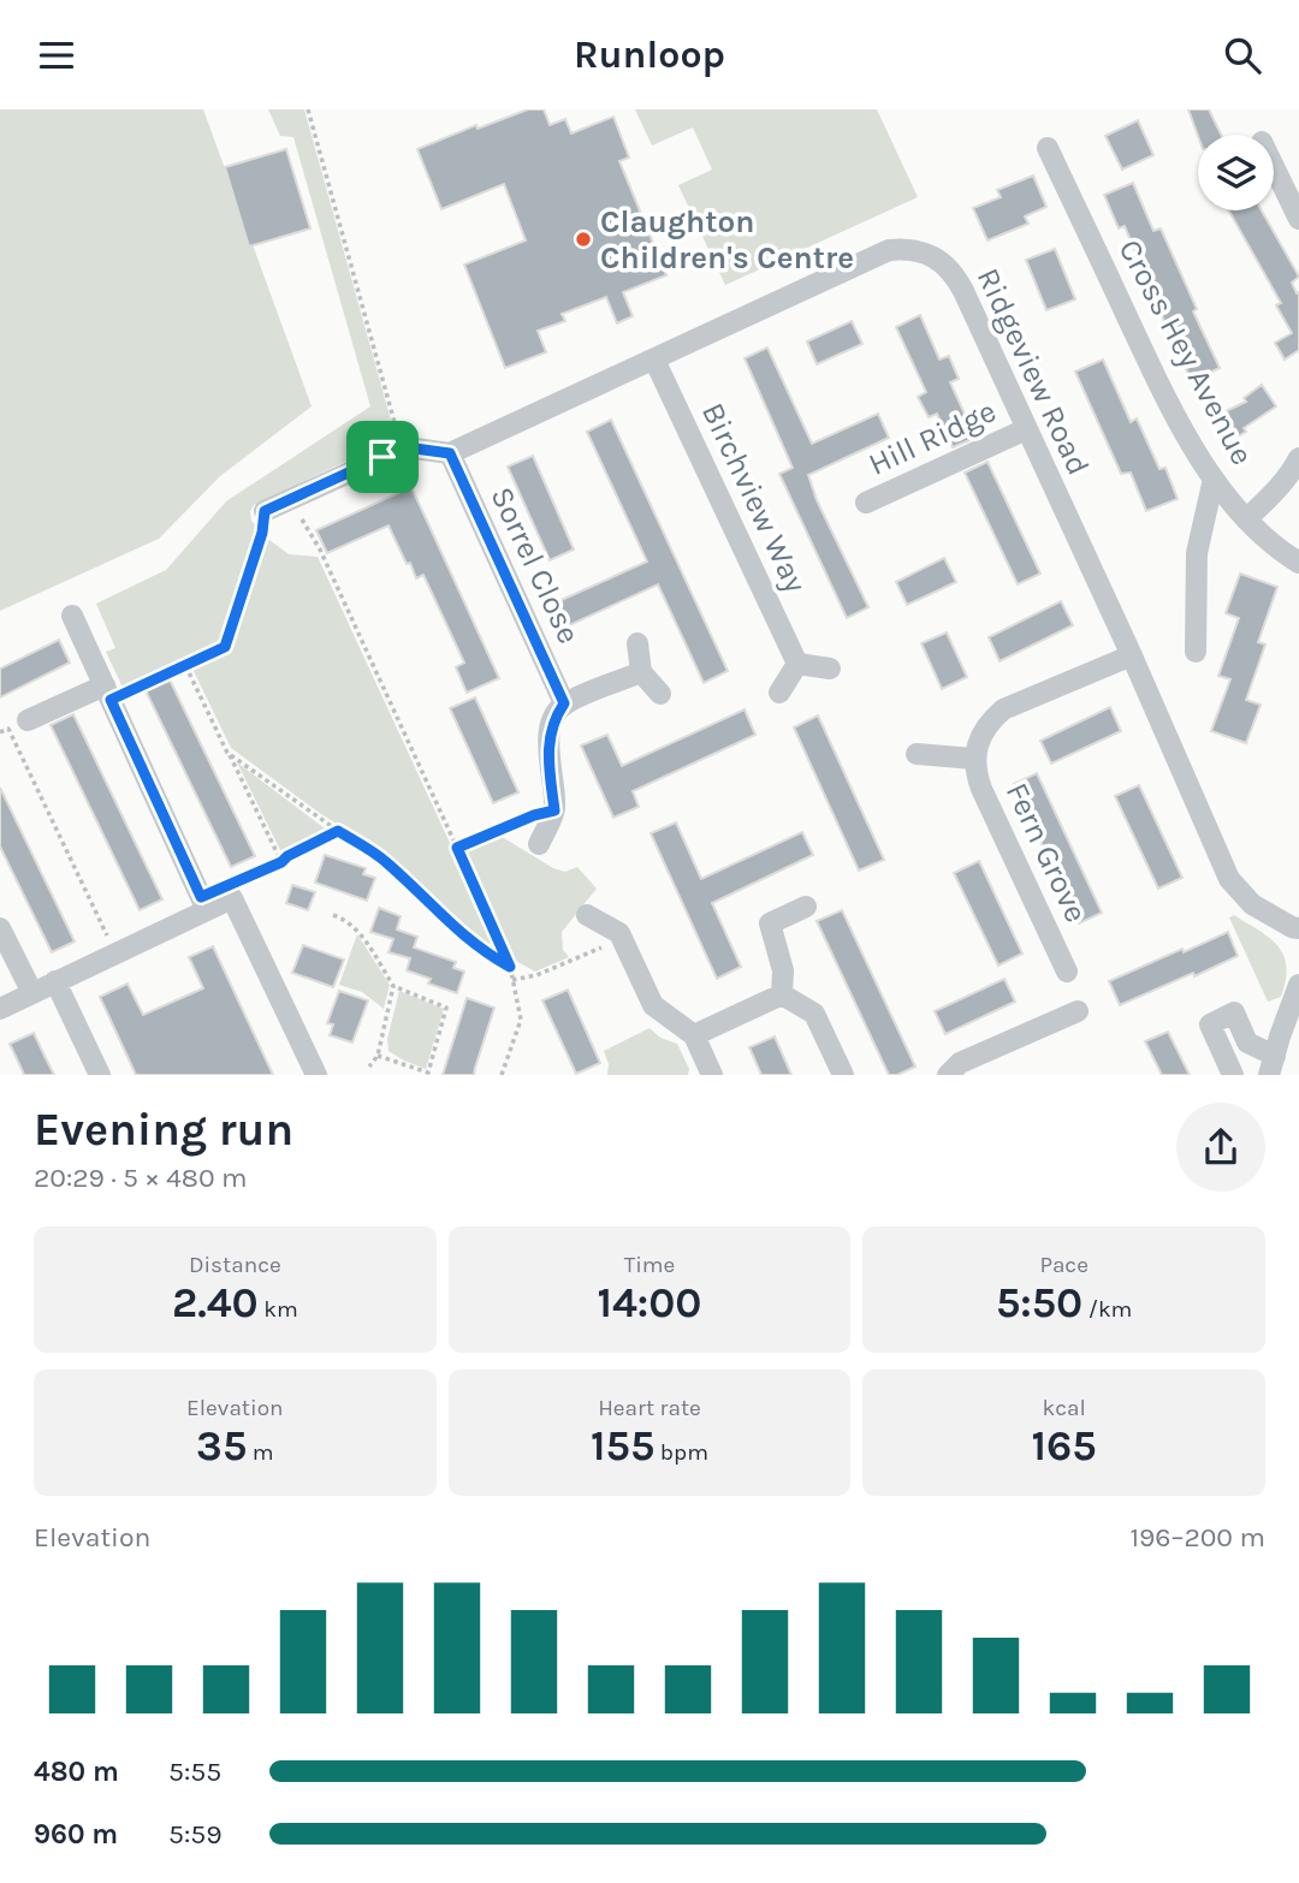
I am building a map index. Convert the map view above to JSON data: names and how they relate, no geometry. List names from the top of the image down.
{
  "streets": {
    "street": [
      "Cross Hey Avenue",
      "Ridgeview Road",
      "Hill Ridge",
      "Birchview Way",
      "Sorrel Close",
      "Fern Grove"
    ]
  },
  "crossings": [
    ["Ridgeview Road", "Hill Ridge"],
    ["Ridgeview Road", "Birchview Way"],
    ["Ridgeview Road", "Sorrel Close"],
    ["Ridgeview Road", "Fern Grove"]
  ],
  "places": ["Claughton Children's Centre"],
  "page": {
    "header": "Runloop",
    "heading": ["Evening run", "20:29 · 5 × 480 m"],
    "stats": [
      ["Distance", "2.40 km"],
      ["Time", "14:00"],
      ["Pace", "5:50 /km"],
      ["Elevation", "35 m"],
      ["Heart rate", "155 bpm"],
      ["kcal", "165"]
    ],
    "chart": ["Elevation", "196–200 m"],
    "list": [
      {
        "name": "480 m",
        "note": "5:55"
      },
      {
        "name": "960 m",
        "note": "5:59"
      }
    ]
  }
}
